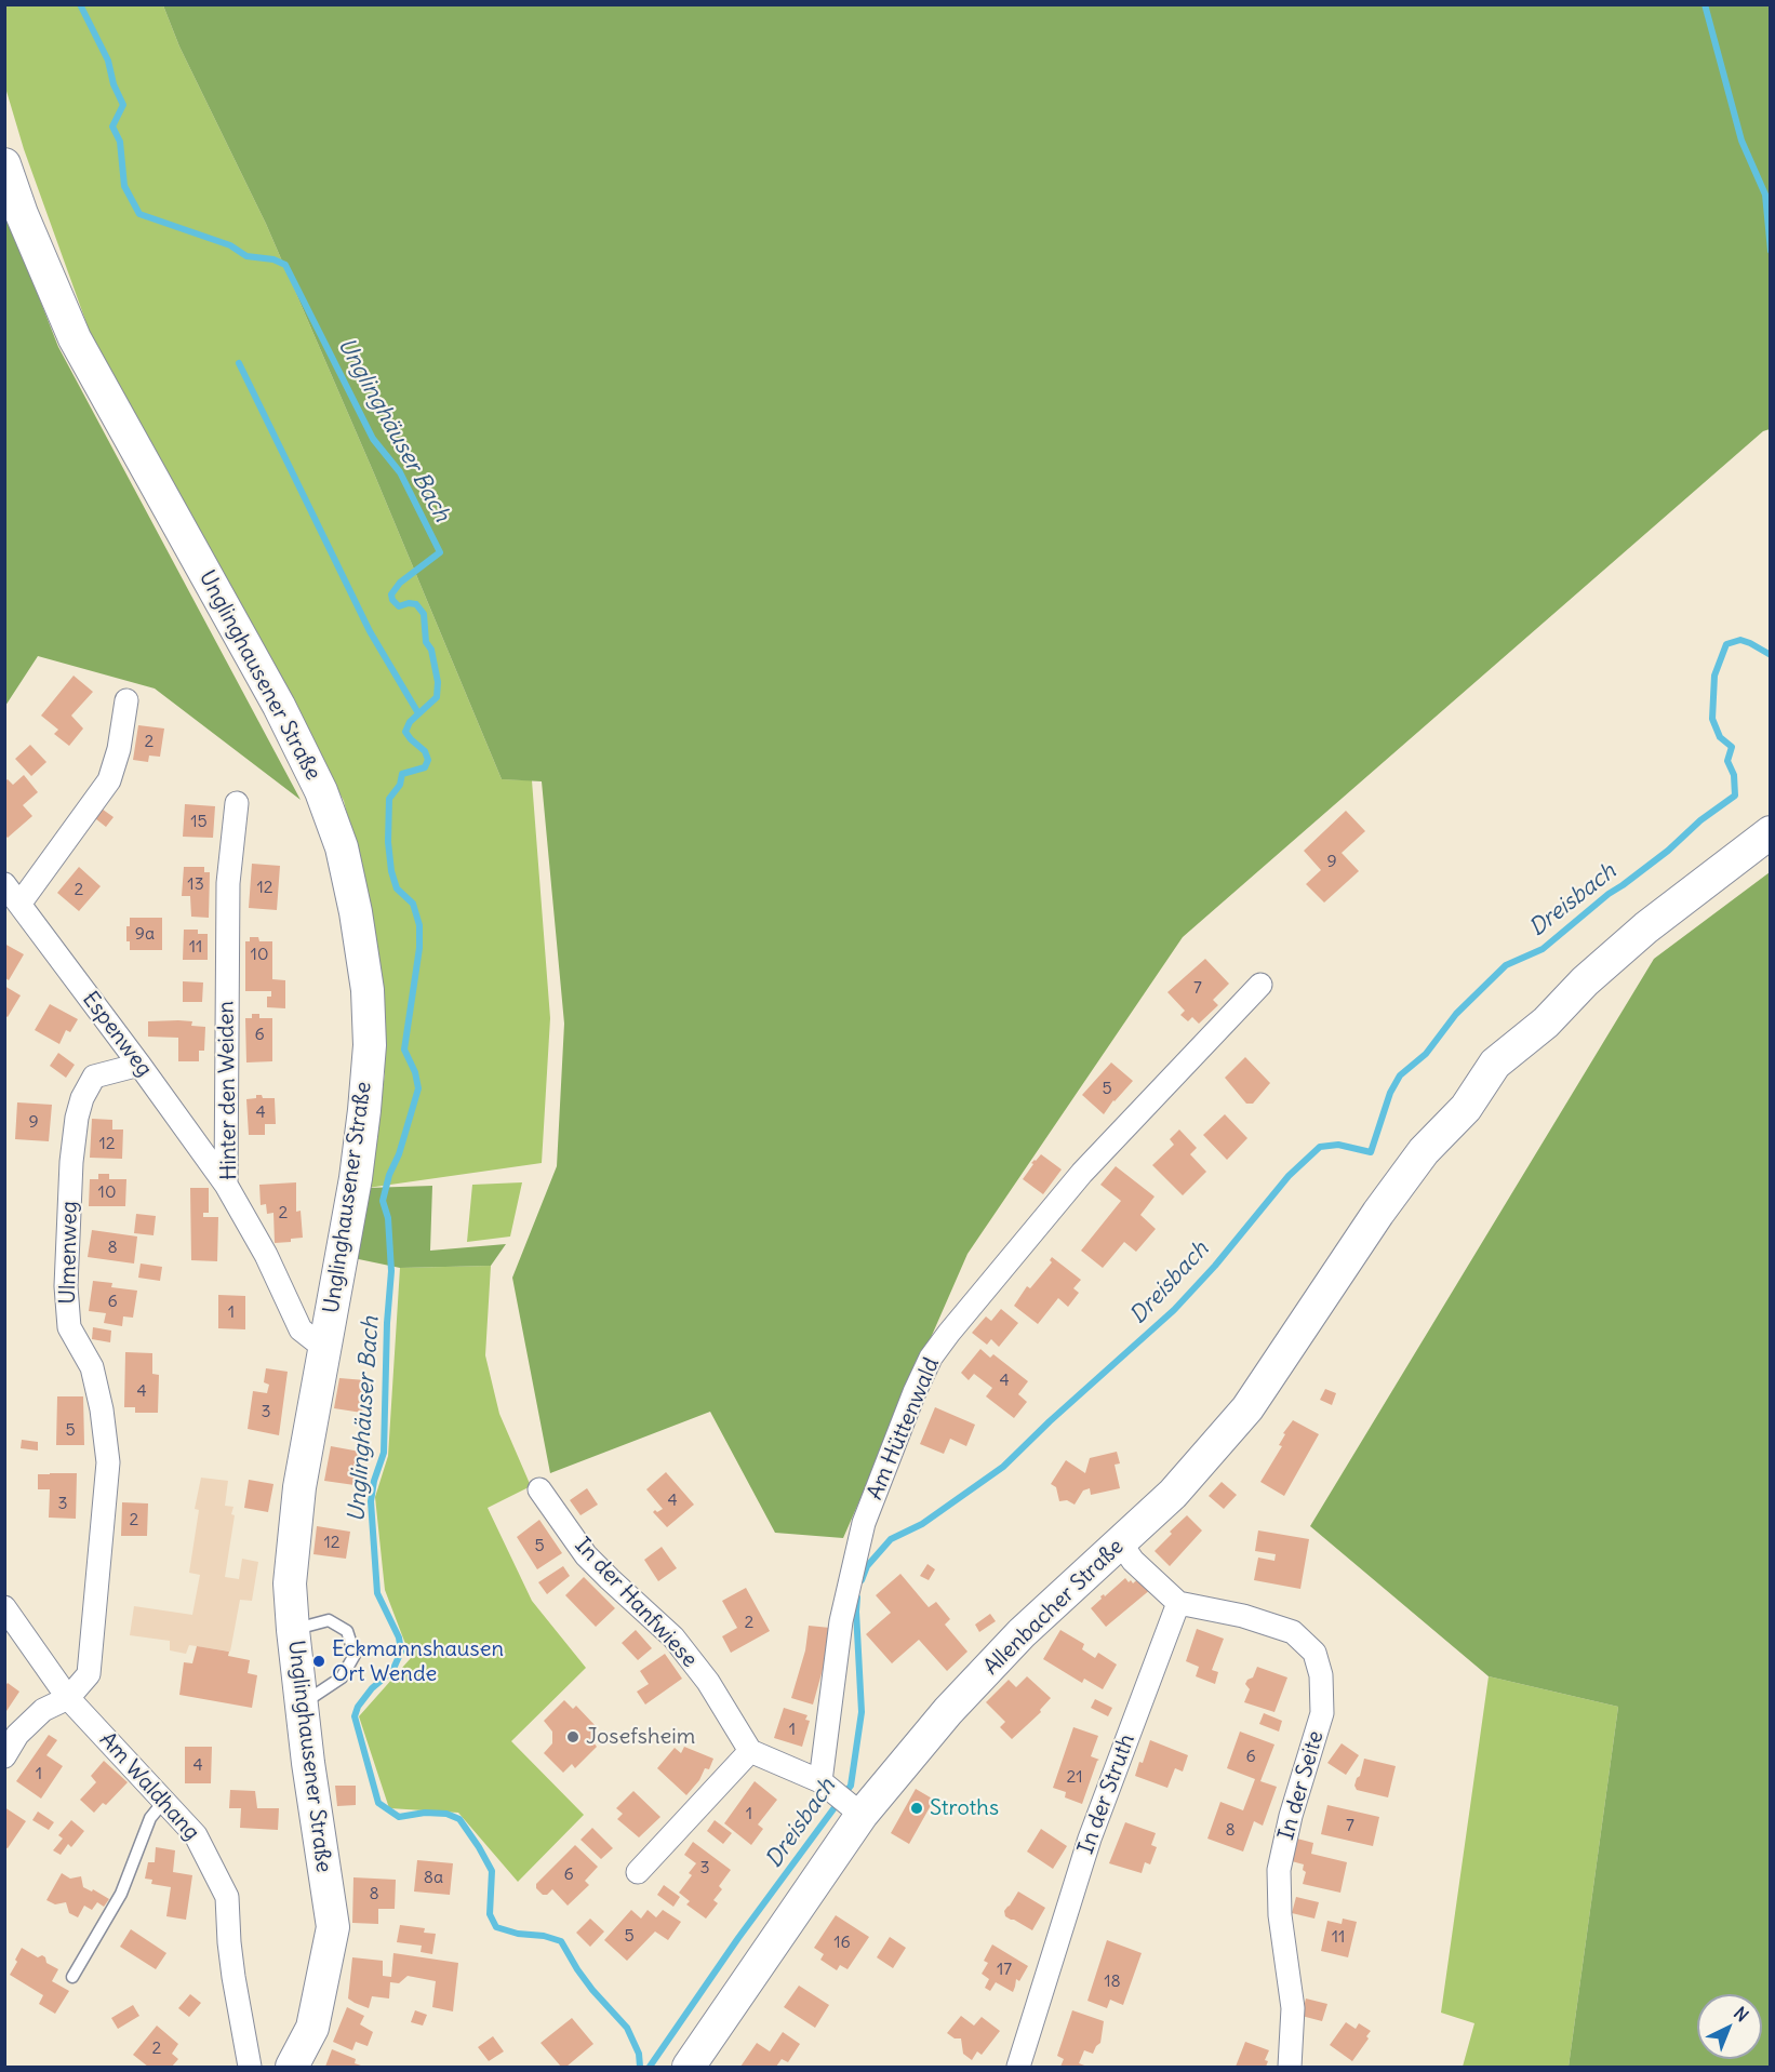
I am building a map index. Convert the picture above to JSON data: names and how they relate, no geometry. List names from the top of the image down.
{
  "streets": {
    "main road": ["Unglinghausener Straße", "Allenbacher Straße"],
    "street": [
      "Espenweg",
      "Hinter den Weiden",
      "Ulmenweg",
      "Am Hüttenwald",
      "In der Hanfwiese",
      "In der Seite",
      "Am Waldhang",
      "In der Struth"
    ]
  },
  "crossings": [
    ["Unglinghausener Straße", "Hinter den Weiden"],
    ["Espenweg", "Hinter den Weiden"],
    ["Espenweg", "Ulmenweg"],
    ["Ulmenweg", "Am Waldhang"],
    ["Am Hüttenwald", "Allenbacher Straße"],
    ["In der Seite", "In der Struth"]
  ],
  "water": ["Unglinghäuser Bach", "Dreisbach"],
  "places": ["Eckmannshausen Ort Wende", "Josefsheim", "Stroths"],
  "house_numbers": [
    "2",
    "15",
    "9",
    "13",
    "12",
    "2",
    "9a",
    "11",
    "10",
    "7",
    "6",
    "5",
    "4",
    "9",
    "12",
    "10",
    "2",
    "8",
    "6",
    "1",
    "4",
    "4",
    "3",
    "5",
    "4",
    "3",
    "2",
    "12",
    "5",
    "2",
    "1",
    "6",
    "4",
    "1",
    "21",
    "1",
    "7",
    "8",
    "3",
    "6",
    "8a",
    "8",
    "5",
    "11",
    "16",
    "17",
    "18",
    "2"
  ],
  "north": "top right"
}
